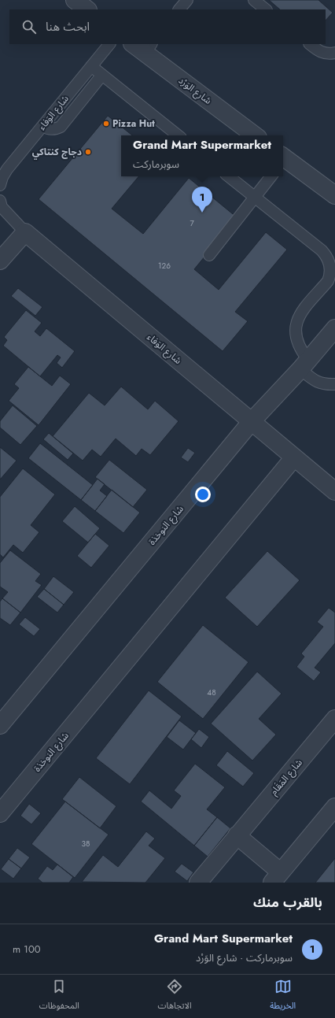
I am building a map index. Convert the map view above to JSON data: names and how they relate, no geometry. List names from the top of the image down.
{
  "streets": {
    "street": [
      "شارع الوَرْد",
      "شارع الوَفاء",
      "شارع النوخذة",
      "شارع المَقَام"
    ]
  },
  "crossings": [
    ["شارع الوَفاء", "شارع النوخذة"]
  ],
  "places": ["Pizza Hut", "دجاج كنتاكي"],
  "house_numbers": [
    "7",
    "126",
    "48",
    "38"
  ],
  "page": {
    "search": "ابحث هنا",
    "popup": ["Grand Mart Supermarket", "سوبرماركت"],
    "pins": "1",
    "heading": "بالقرب منك",
    "list": [
      {
        "mark": "1",
        "name": "Grand Mart Supermarket",
        "note": "سوبرماركت · شارع الوَرْد",
        "value": "100 m"
      }
    ],
    "nav": ["الخريطة", "الاتجاهات", "المحفوظات"]
  }
}
